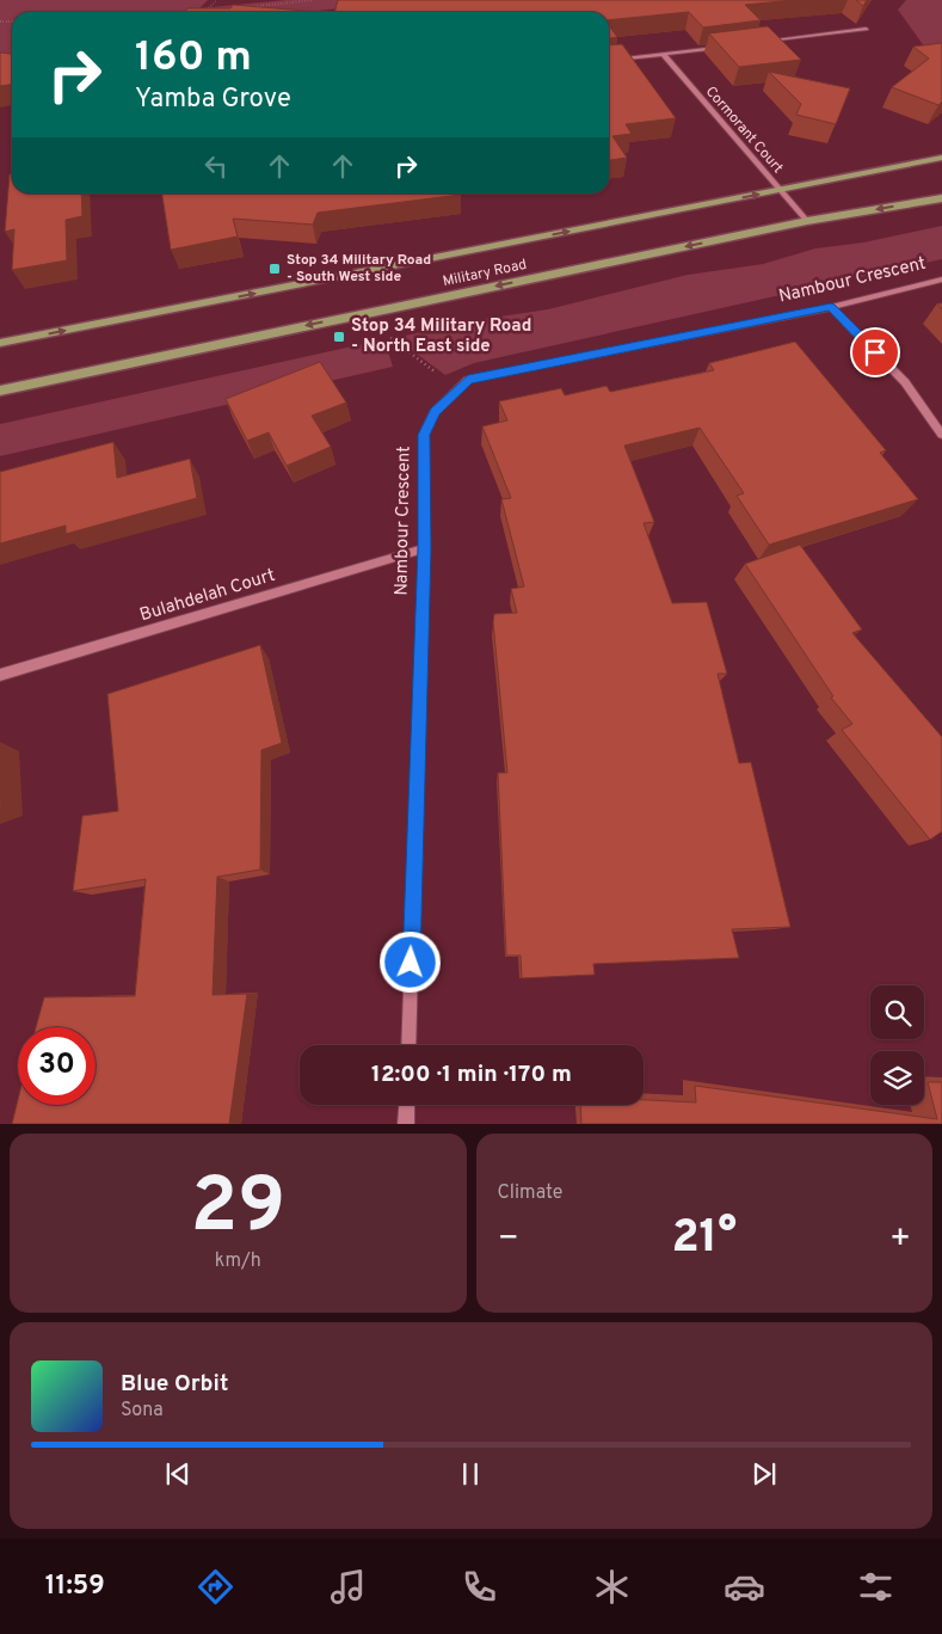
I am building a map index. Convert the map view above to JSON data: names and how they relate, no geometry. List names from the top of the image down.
{
  "streets": {
    "main road": ["Military Road"],
    "street": ["Cormorant Court", "Nambour Crescent", "Bulahdelah Court"]
  },
  "crossings": [
    ["Cormorant Court", "Military Road"],
    ["Nambour Crescent", "Bulahdelah Court"]
  ],
  "places": {
    "transit": ["Stop 34 Military Road - South West side", "Stop 34 Military Road - North East side"]
  },
  "page": {
    "turn": ["160 m", "Yamba Grove"],
    "limit": "30",
    "trip": "12:00 · 1 min · 170 m",
    "tile": [
      ["29", "km/h"],
      "Climate"
    ],
    "heat": ["−", "21°", "+"],
    "song": ["Blue Orbit", "Sona"],
    "tabs": "11:59"
  }
}
